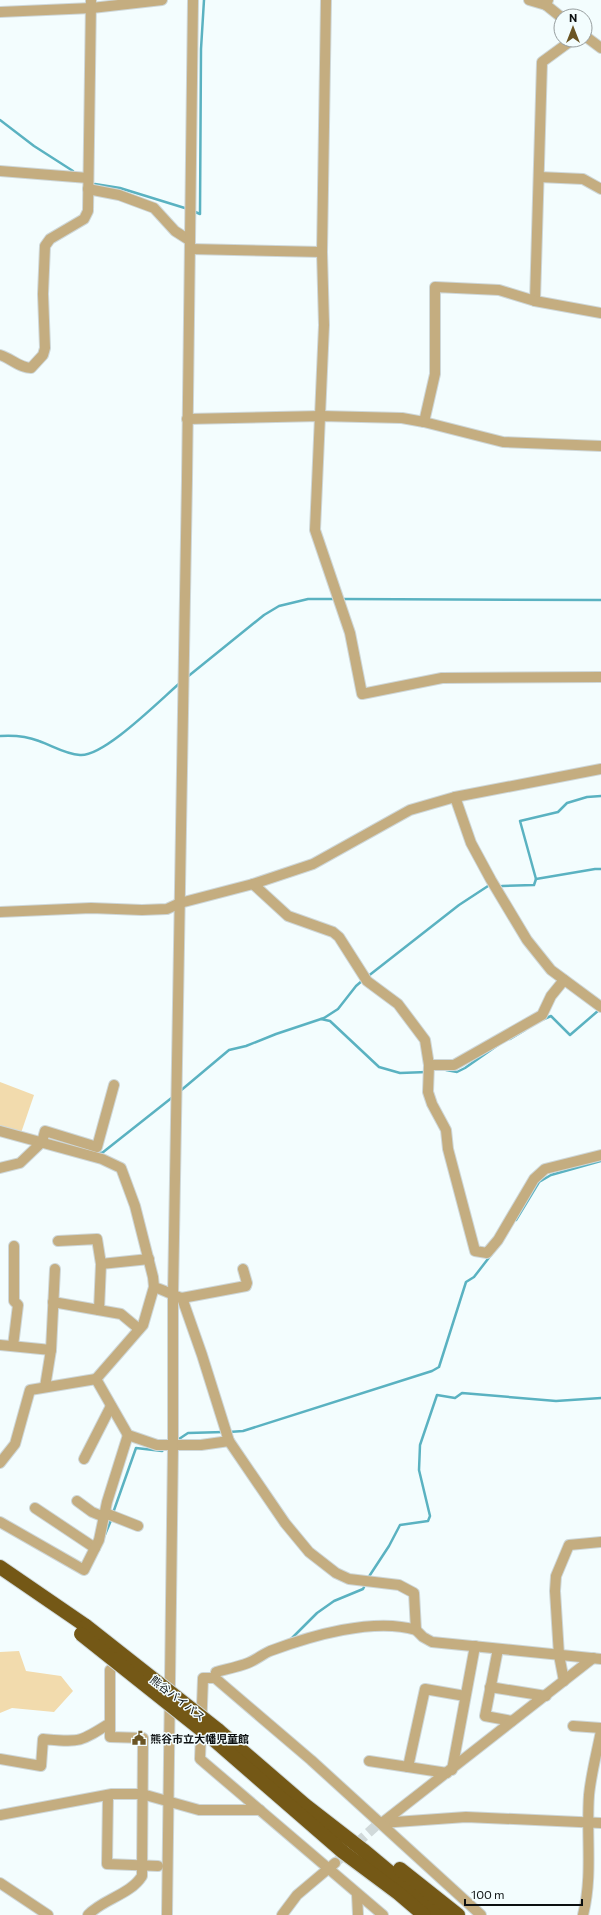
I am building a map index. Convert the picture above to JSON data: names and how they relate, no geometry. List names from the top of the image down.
{
  "streets": {
    "highway": ["熊谷バイパス"]
  },
  "places": {
    "public building": ["熊谷市立大幡児童館"]
  },
  "scale_bar": "100 m",
  "north": "top"
}
